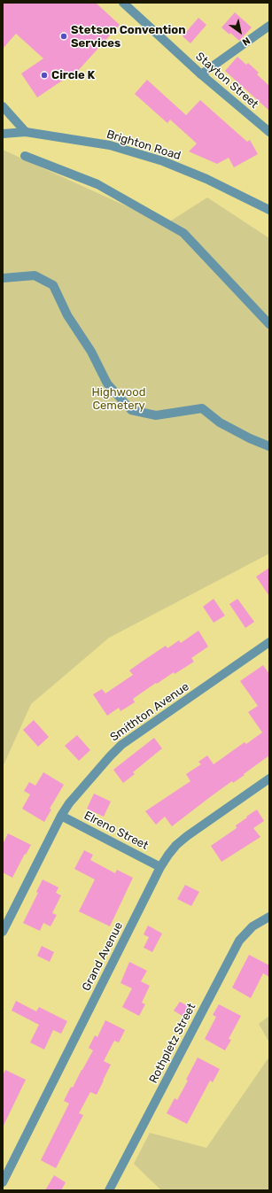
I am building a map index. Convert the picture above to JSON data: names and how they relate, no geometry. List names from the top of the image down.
{
  "streets": {
    "street": [
      "Stayton Street",
      "Brighton Road",
      "Smithton Avenue",
      "Elreno Street",
      "Grand Avenue",
      "Rothpletz Street"
    ]
  },
  "crossings": [
    ["Smithton Avenue", "Elreno Street"],
    ["Elreno Street", "Grand Avenue"]
  ],
  "parks": ["Highwood Cemetery"],
  "places": ["Stetson Convention Services", "Circle K"],
  "north": "bottom right"
}
